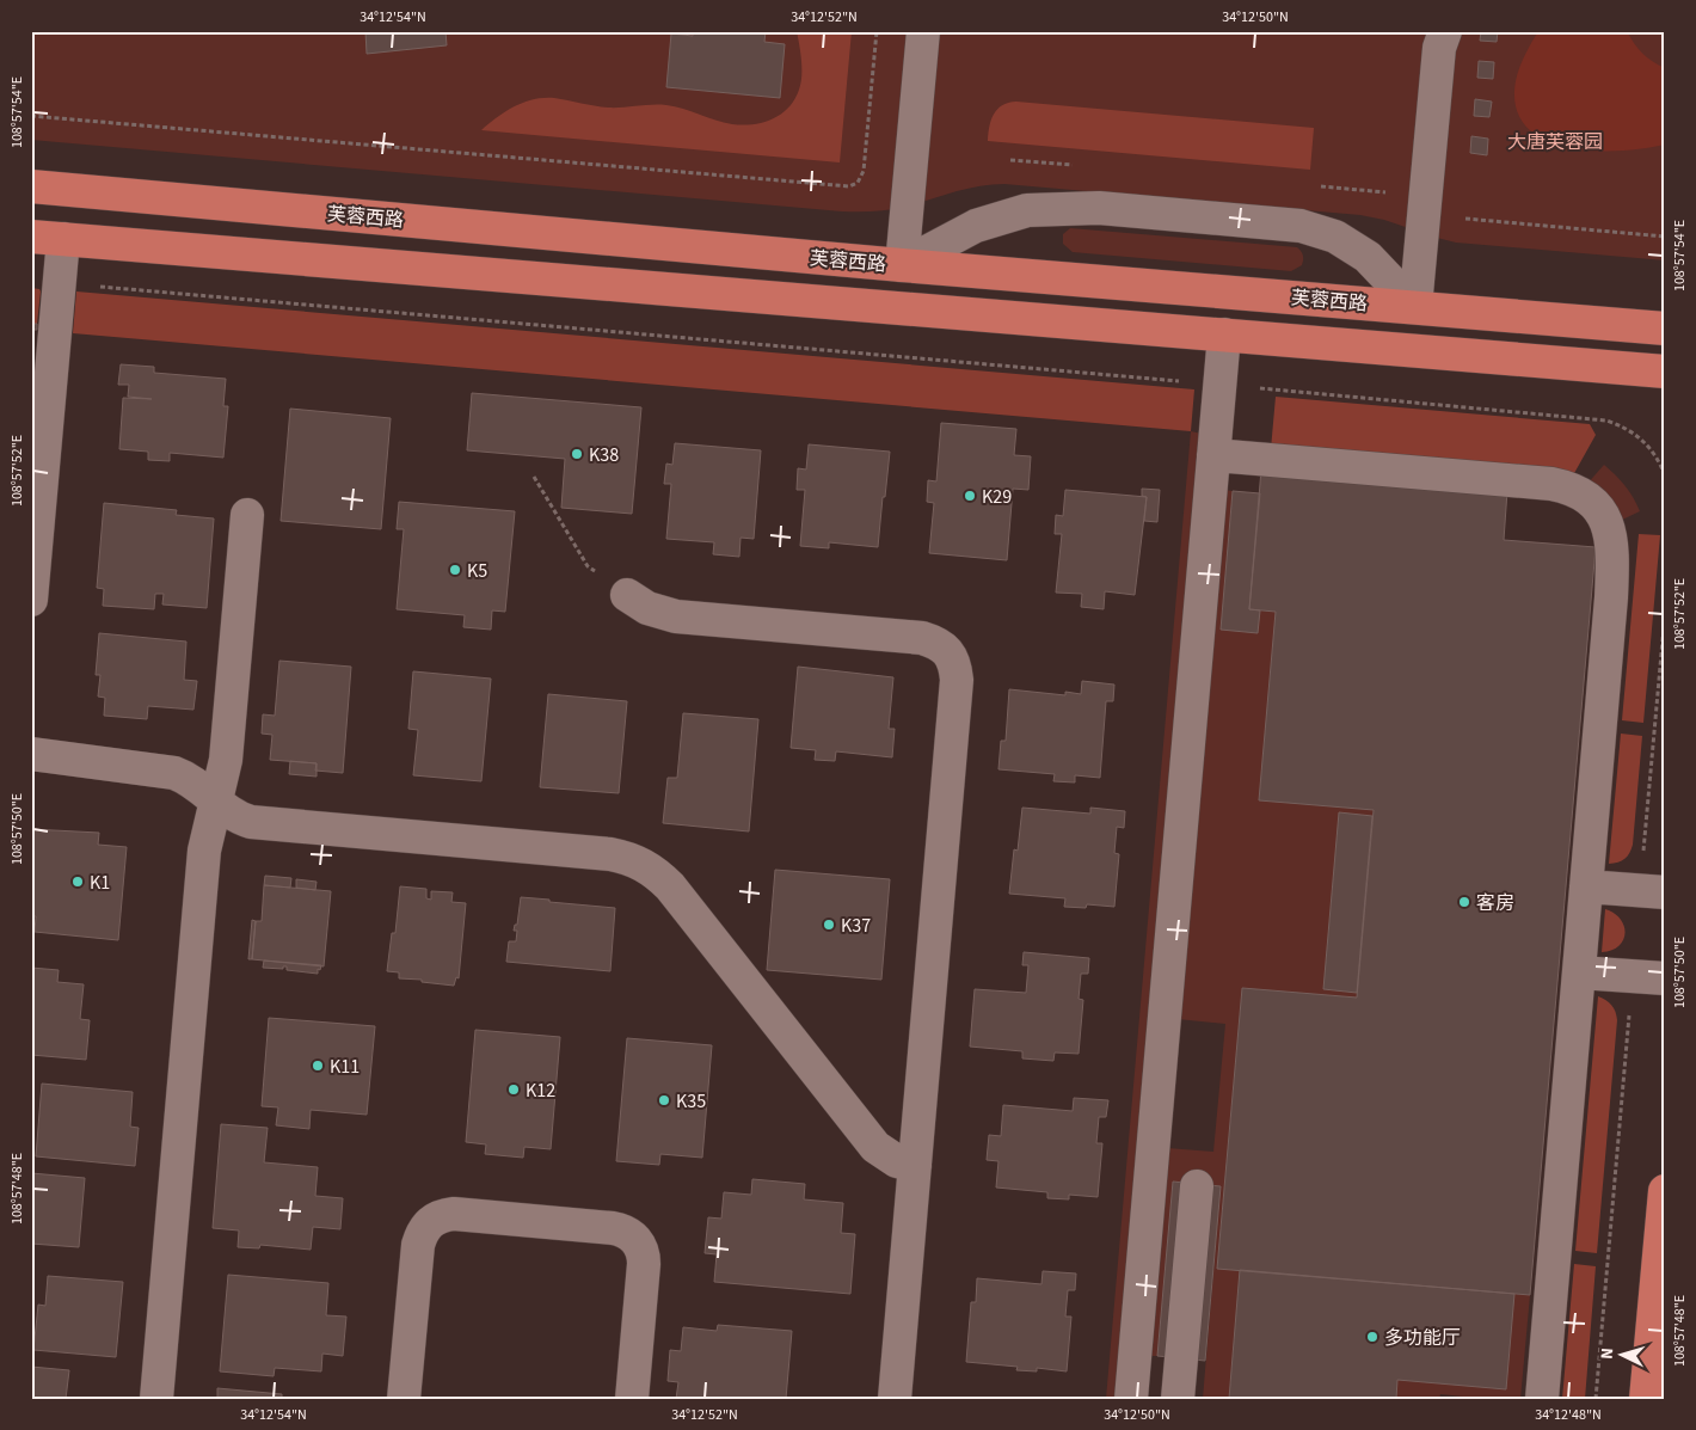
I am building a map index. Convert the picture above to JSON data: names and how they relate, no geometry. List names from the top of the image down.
{
  "streets": {
    "main road": ["芙蓉西路"]
  },
  "parks": ["大唐芙蓉园"],
  "places": [
    "K38",
    "K29",
    "K5",
    "K1",
    "客房",
    "K37",
    "K11",
    "K12",
    "K35",
    "多功能厅"
  ],
  "north": "left",
  "coordinates": [
    "34°12'54\"N",
    "34°12'52\"N",
    "34°12'50\"N",
    "108°57'54\"E",
    "108°57'52\"E",
    "108°57'50\"E",
    "108°57'48\"E",
    "34°12'48\"N"
  ]
}
